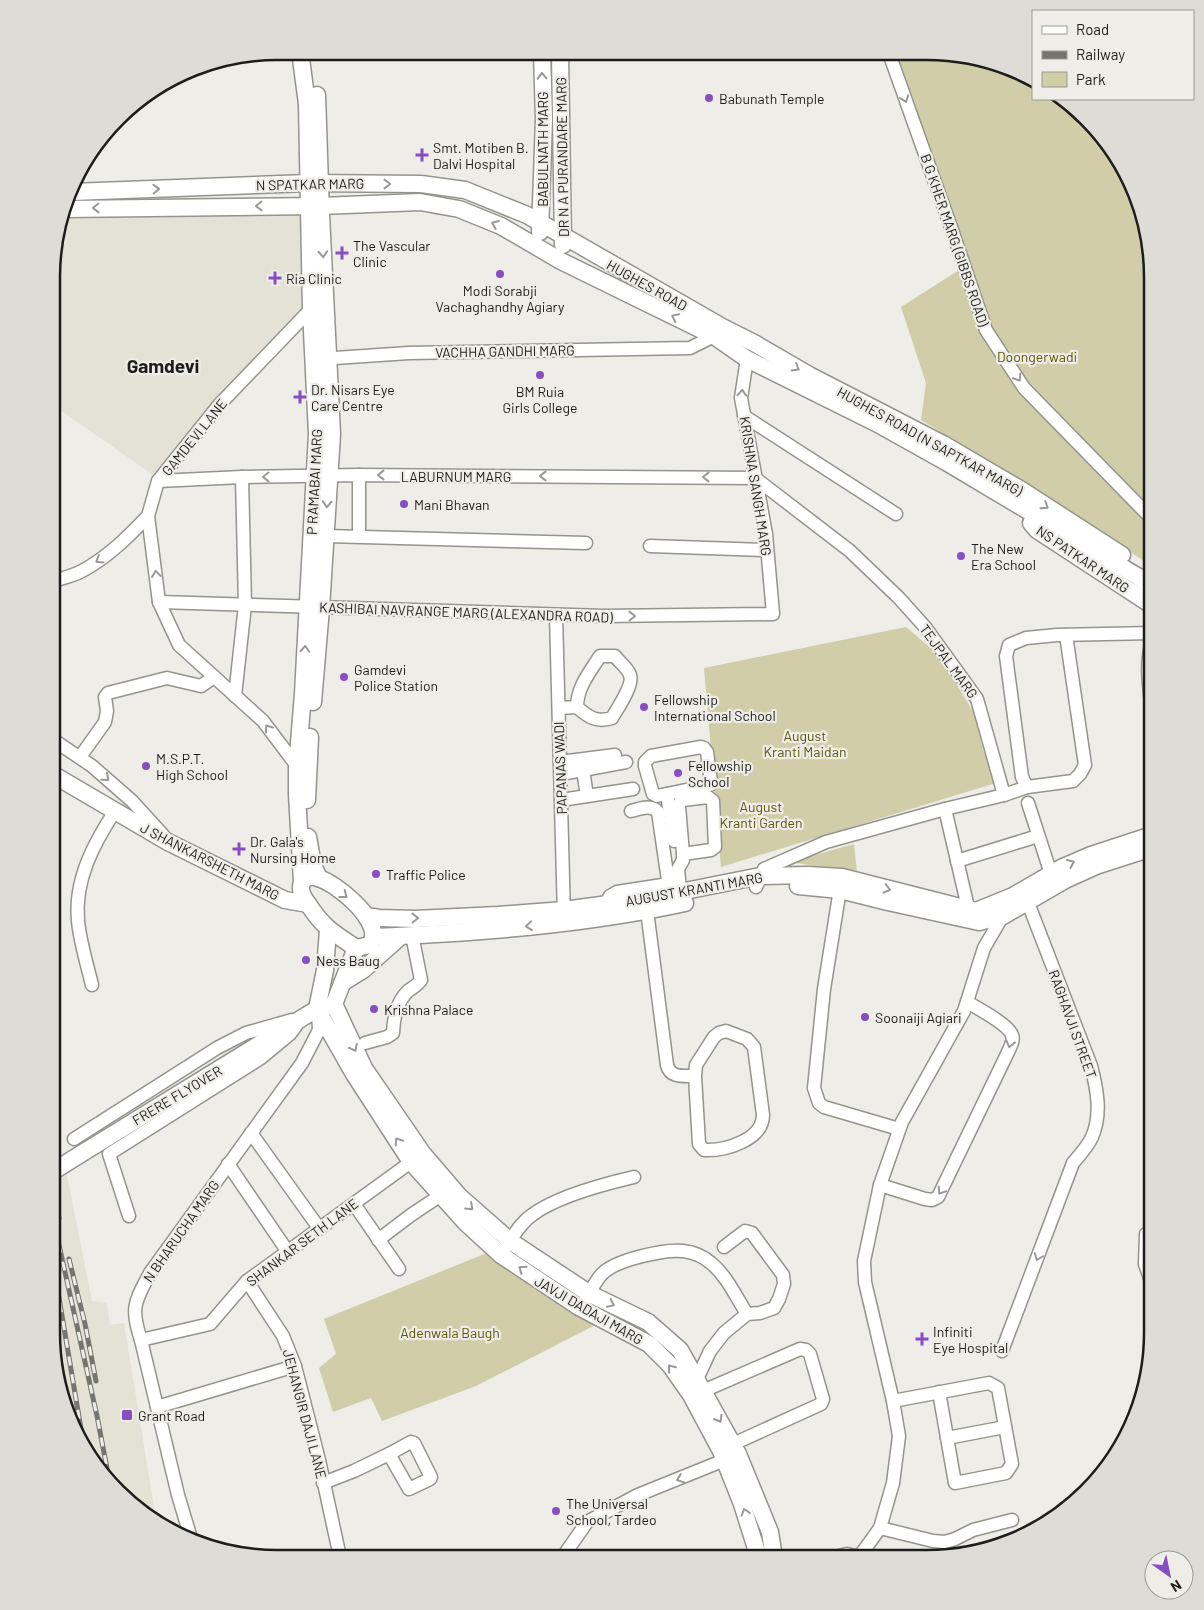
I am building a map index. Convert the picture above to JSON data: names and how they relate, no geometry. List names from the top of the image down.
{
  "streets": {
    "main road": [
      "BABULNATH MARG",
      "DR N A PURANDARE MARG",
      "N SPATKAR MARG",
      "HUGHES ROAD",
      "HUGHES ROAD (N SAPTKAR MARG)",
      "P RAMABAI MARG",
      "NS PATKAR MARG",
      "J SHANKARSHETH MARG",
      "AUGUST KRANTI MARG",
      "FRERE FLYOVER",
      "JAVJI DADAJI MARG"
    ],
    "street": [
      "B G KHER MARG (GIBBS ROAD)",
      "VACHHA GANDHI MARG",
      "GAMDEVI LANE",
      "LABURNUM MARG",
      "KRISHNA SANGH MARG",
      "KASHIBAI NAVRANGE MARG (ALEXANDRA ROAD)",
      "TEJPAL MARG",
      "PAPANAS WADI",
      "RAGHAVJI STREET",
      "N BHARUCHA MARG",
      "SHANKAR SETH LANE",
      "JEHANGIR DAJI LANE"
    ]
  },
  "crossings": [
    ["BABULNATH MARG", "N SPATKAR MARG"],
    ["BABULNATH MARG", "HUGHES ROAD"],
    ["DR N A PURANDARE MARG", "HUGHES ROAD"],
    ["N SPATKAR MARG", "HUGHES ROAD"],
    ["N SPATKAR MARG", "P RAMABAI MARG"],
    ["HUGHES ROAD", "HUGHES ROAD (N SAPTKAR MARG)"],
    ["VACHHA GANDHI MARG", "P RAMABAI MARG"],
    ["GAMDEVI LANE", "LABURNUM MARG"],
    ["GAMDEVI LANE", "P RAMABAI MARG"],
    ["GAMDEVI LANE", "KASHIBAI NAVRANGE MARG (ALEXANDRA ROAD)"],
    ["LABURNUM MARG", "P RAMABAI MARG"],
    ["LABURNUM MARG", "KRISHNA SANGH MARG"],
    ["LABURNUM MARG", "TEJPAL MARG"],
    ["P RAMABAI MARG", "KASHIBAI NAVRANGE MARG (ALEXANDRA ROAD)"],
    ["P RAMABAI MARG", "J SHANKARSHETH MARG"],
    ["KRISHNA SANGH MARG", "KASHIBAI NAVRANGE MARG (ALEXANDRA ROAD)"],
    ["KRISHNA SANGH MARG", "TEJPAL MARG"],
    ["KASHIBAI NAVRANGE MARG (ALEXANDRA ROAD)", "PAPANAS WADI"],
    ["PAPANAS WADI", "AUGUST KRANTI MARG"],
    ["AUGUST KRANTI MARG", "RAGHAVJI STREET"],
    ["FRERE FLYOVER", "N BHARUCHA MARG"],
    ["FRERE FLYOVER", "JAVJI DADAJI MARG"],
    ["N BHARUCHA MARG", "SHANKAR SETH LANE"],
    ["N BHARUCHA MARG", "JAVJI DADAJI MARG"],
    ["SHANKAR SETH LANE", "JAVJI DADAJI MARG"],
    ["SHANKAR SETH LANE", "JEHANGIR DAJI LANE"]
  ],
  "one_way": ["BABULNATH MARG", "B G KHER MARG (GIBBS ROAD)", "RAGHAVJI STREET"],
  "districts": ["Gamdevi"],
  "parks": [
    "Doongerwadi",
    "August Kranti Maidan",
    "August Kranti Garden",
    "Adenwala Baugh"
  ],
  "places": {
    "other": [
      "Babunath Temple",
      "Modi Sorabji Vachaghandhy Agiary",
      "BM Ruia Girls College",
      "Mani Bhavan",
      "The New Era School",
      "Gamdevi Police Station",
      "Fellowship International School",
      "M.S.P.T. High School",
      "Fellowship School",
      "Traffic Police",
      "Ness Baug",
      "Krishna Palace",
      "Soonaiji Agiari",
      "The Universal School, Tardeo"
    ],
    "health": [
      "Smt. Motiben B. Dalvi Hospital",
      "The Vascular Clinic",
      "Ria Clinic",
      "Dr. Nisars Eye Care Centre",
      "Dr. Gala's Nursing Home",
      "Infiniti Eye Hospital"
    ],
    "transit": ["Grant Road"]
  },
  "legend": ["Road", "Railway", "Park"],
  "north": "bottom right"
}
